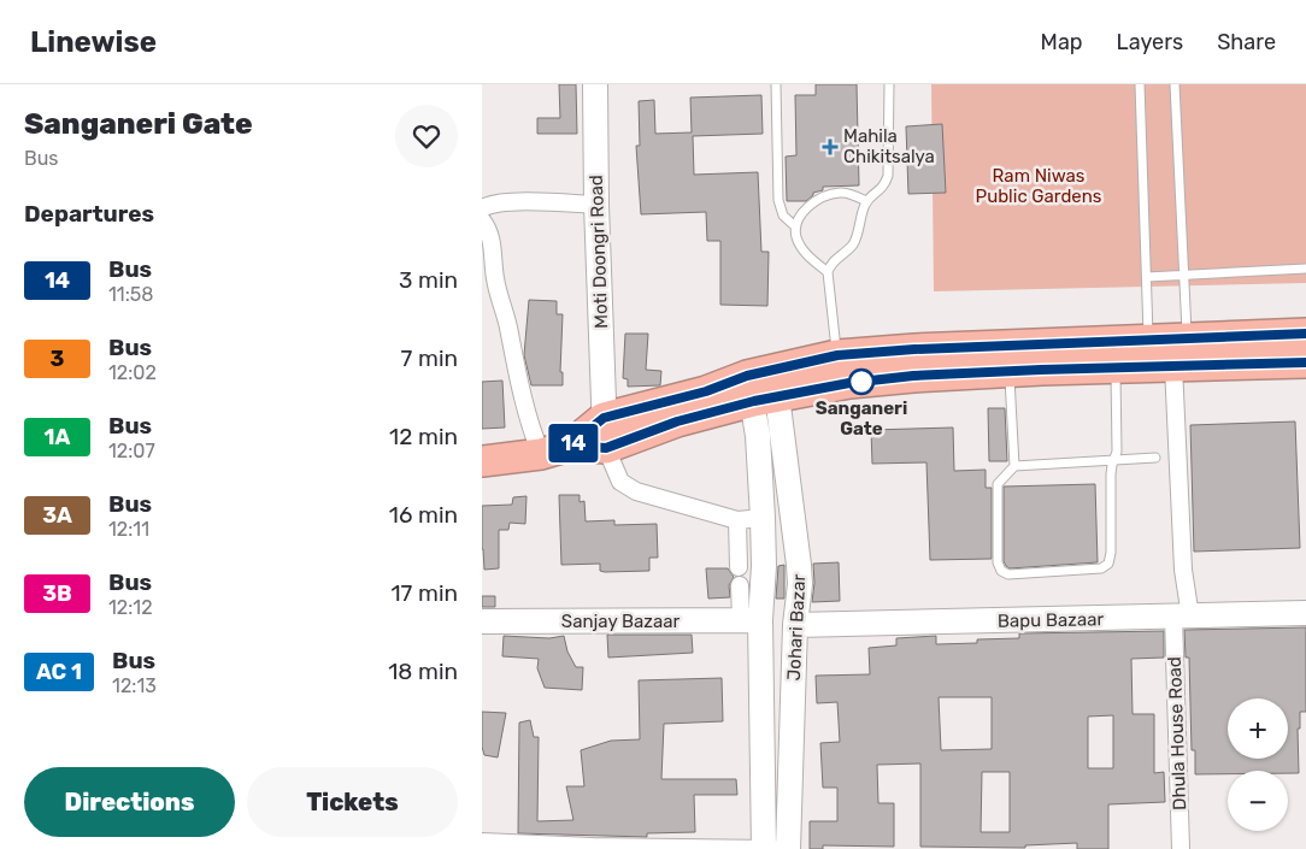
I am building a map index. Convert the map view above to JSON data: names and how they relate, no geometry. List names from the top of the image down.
{
  "streets": {
    "street": [
      "Moti Doongri Road",
      "Bapu Bazaar",
      "Sanjay Bazaar",
      "Johari Bazar",
      "Dhula House Road"
    ]
  },
  "crossings": [
    ["Bapu Bazaar", "Johari Bazar"],
    ["Bapu Bazaar", "Dhula House Road"],
    ["Sanjay Bazaar", "Johari Bazar"]
  ],
  "parks": ["Ram Niwas Public Gardens"],
  "places": {
    "health": ["Mahila Chikitsalya"],
    "other": ["Sanganeri Gate"]
  },
  "lines": ["bus line 14"],
  "page": {
    "header": "Linewise",
    "nav": ["Map", "Layers", "Share"],
    "heading": [
      ["Sanganeri Gate", "Bus"],
      "Departures"
    ],
    "on_map": "14",
    "list": [
      {
        "mark": "14",
        "name": "Bus",
        "note": "11:58",
        "value": "3 min"
      },
      {
        "mark": "3",
        "name": "Bus",
        "note": "12:02",
        "value": "7 min"
      },
      {
        "mark": "1A",
        "name": "Bus",
        "note": "12:07",
        "value": "12 min"
      },
      {
        "mark": "3A",
        "name": "Bus",
        "note": "12:11",
        "value": "16 min"
      },
      {
        "mark": "3B",
        "name": "Bus",
        "note": "12:12",
        "value": "17 min"
      },
      {
        "mark": "AC 1",
        "name": "Bus",
        "note": "12:13",
        "value": "18 min"
      }
    ],
    "map_buttons": ["+", "−"],
    "buttons": ["Directions", "Tickets"]
  }
}
